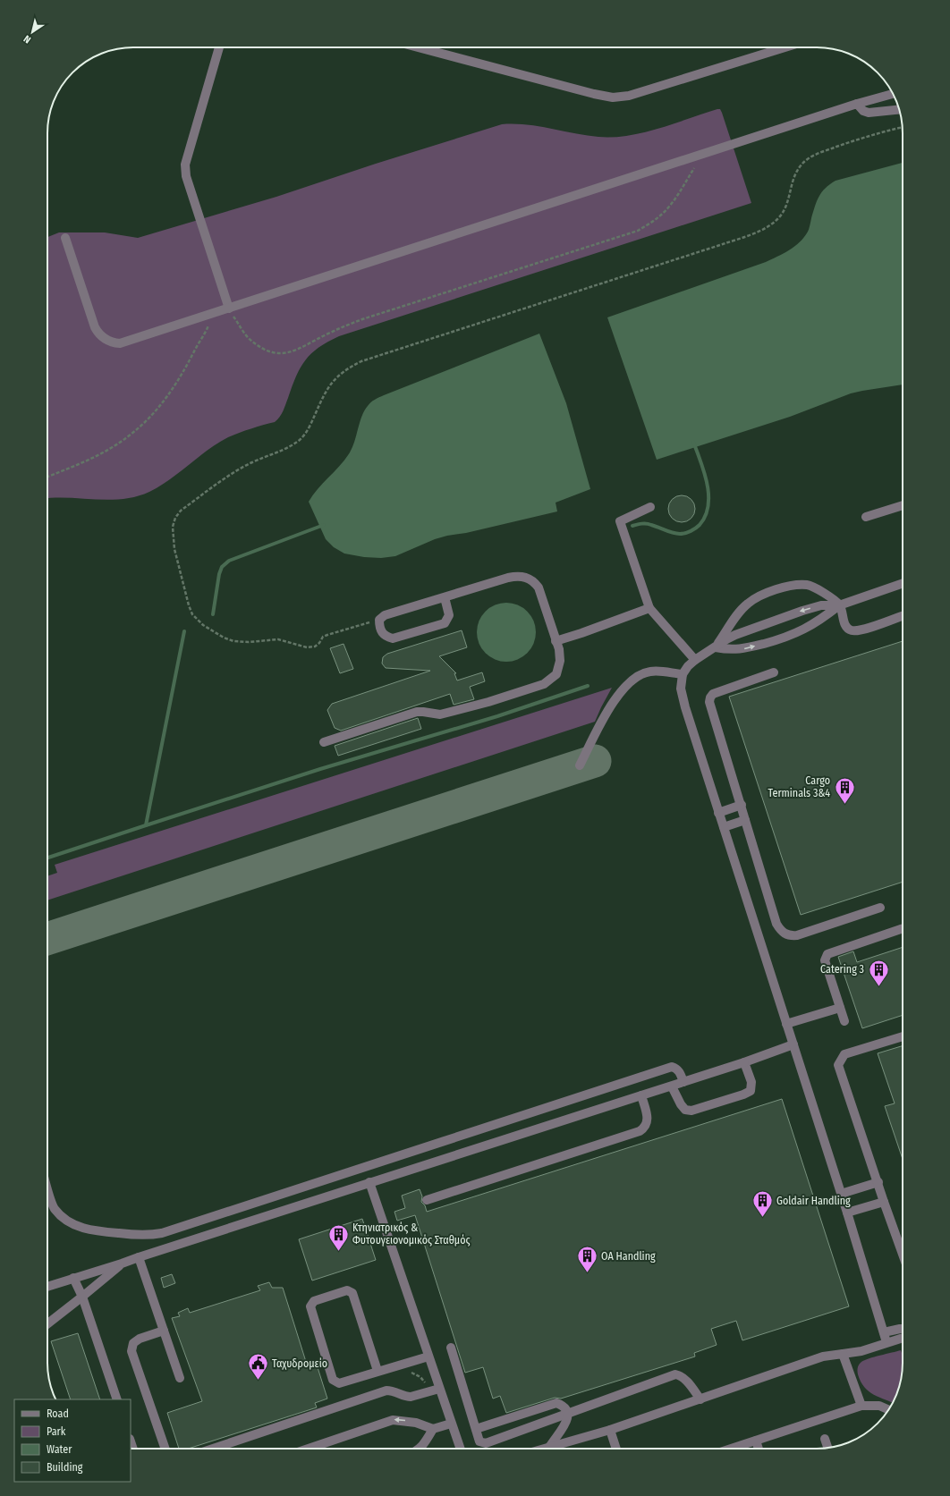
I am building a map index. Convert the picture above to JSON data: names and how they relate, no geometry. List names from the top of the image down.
{
  "places": {
    "building": [
      "Cargo Terminals 3&4",
      "Catering 3",
      "Goldair Handling",
      "Κτηνιατρικός & Φυτουγειονομικός Σταθμός",
      "OA Handling"
    ],
    "public building": ["Ταχυδρομείο"]
  },
  "legend": [
    "Road",
    "Park",
    "Water",
    "Building"
  ],
  "north": "bottom left"
}
